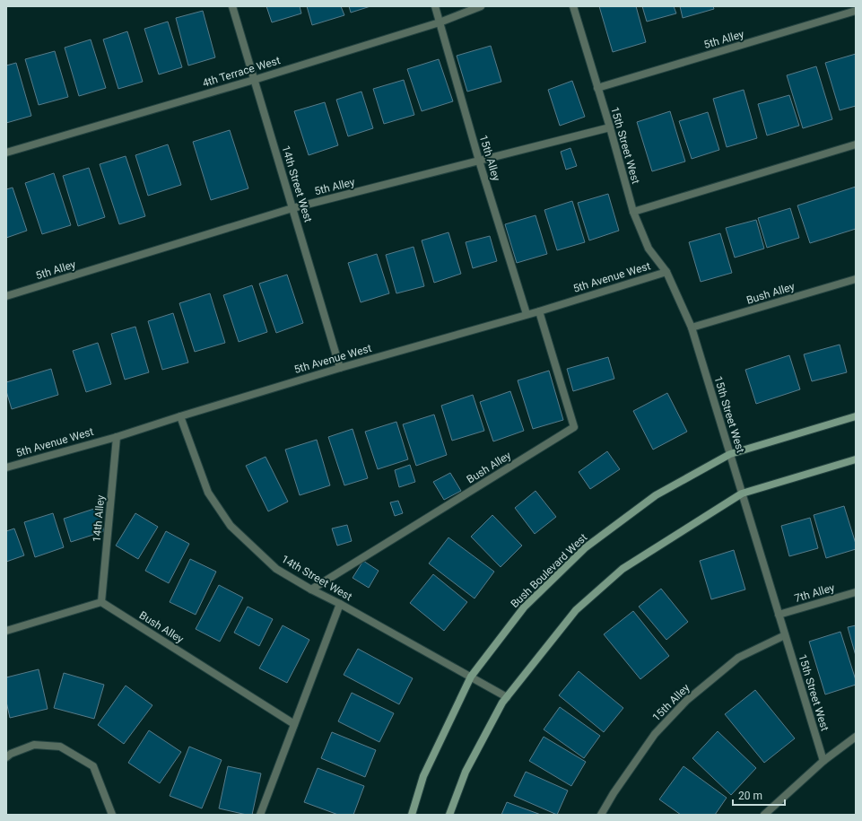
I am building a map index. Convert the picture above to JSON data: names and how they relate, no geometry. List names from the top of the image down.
{
  "streets": {
    "main road": ["Bush Boulevard West"],
    "street": [
      "5th Alley",
      "4th Terrace West",
      "15th Street West",
      "15th Alley",
      "14th Street West",
      "5th Avenue West",
      "Bush Alley",
      "14th Alley",
      "7th Alley"
    ]
  },
  "crossings": [
    ["5th Alley", "15th Street West"],
    ["5th Alley", "15th Alley"],
    ["5th Alley", "14th Street West"],
    ["4th Terrace West", "15th Alley"],
    ["4th Terrace West", "14th Street West"],
    ["15th Street West", "15th Alley"],
    ["15th Street West", "5th Avenue West"],
    ["15th Street West", "Bush Alley"],
    ["15th Street West", "Bush Boulevard West"],
    ["15th Street West", "7th Alley"],
    ["15th Alley", "5th Avenue West"],
    ["14th Street West", "5th Avenue West"],
    ["14th Street West", "Bush Alley"],
    ["14th Street West", "Bush Boulevard West"],
    ["5th Avenue West", "Bush Alley"],
    ["5th Avenue West", "14th Alley"],
    ["Bush Alley", "14th Alley"]
  ],
  "scale_bar": "20 m"
}
